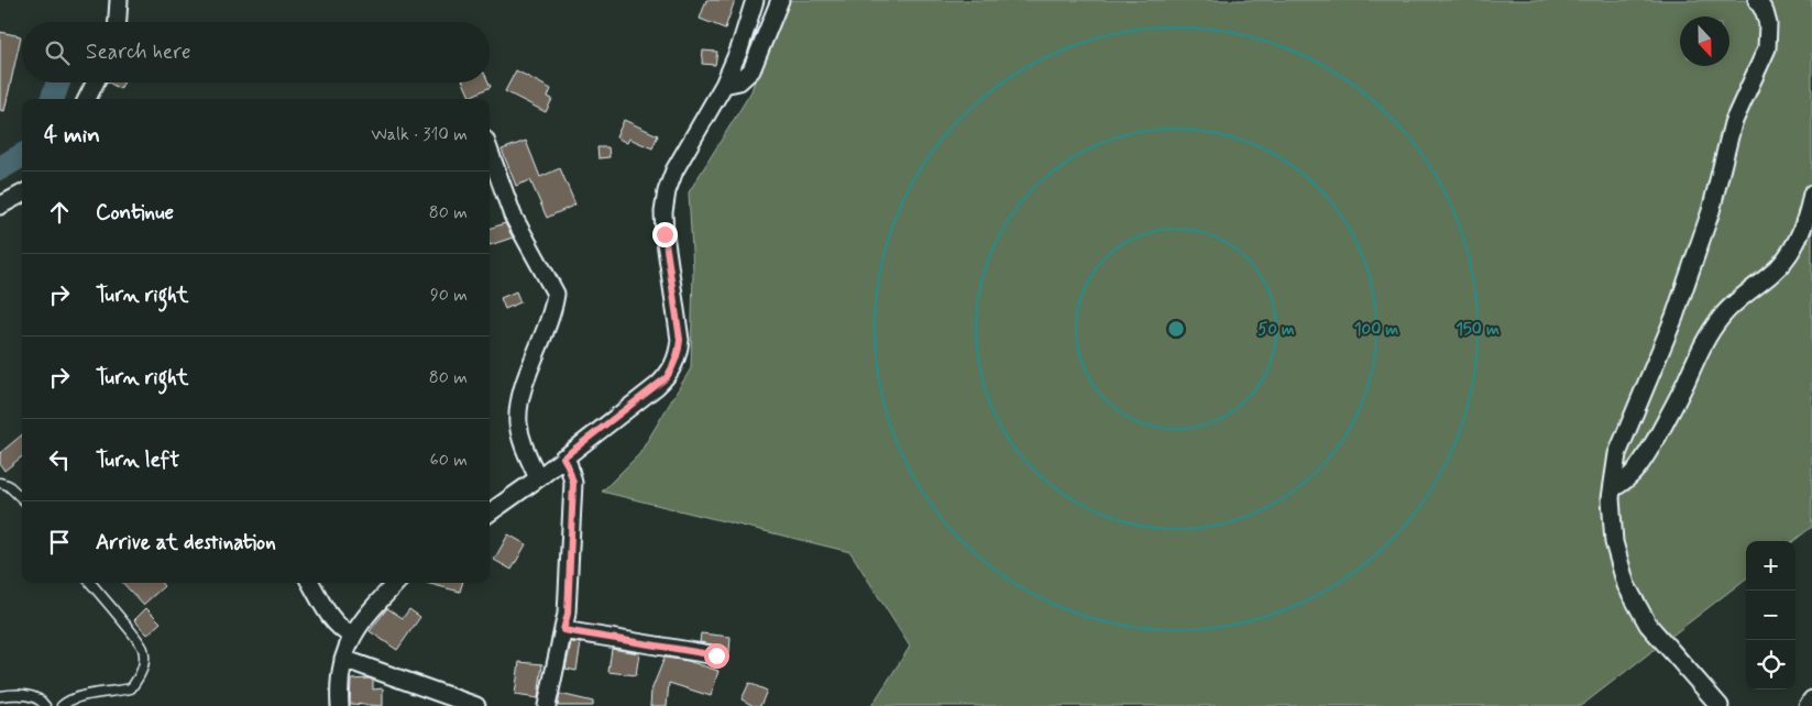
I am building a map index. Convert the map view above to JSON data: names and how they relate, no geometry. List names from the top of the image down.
{
  "north": "bottom",
  "page": {
    "search": "Search here",
    "heading": ["4 min", "Walk · 310 m"],
    "list": [
      ["Continue", "80 m"],
      ["Turn right", "90 m"],
      ["Turn right", "80 m"],
      ["Turn left", "60 m"],
      "Arrive at destination"
    ],
    "map_buttons": ["+", "−"]
  },
  "rings": ["50 m", "100 m", "150 m"]
}
